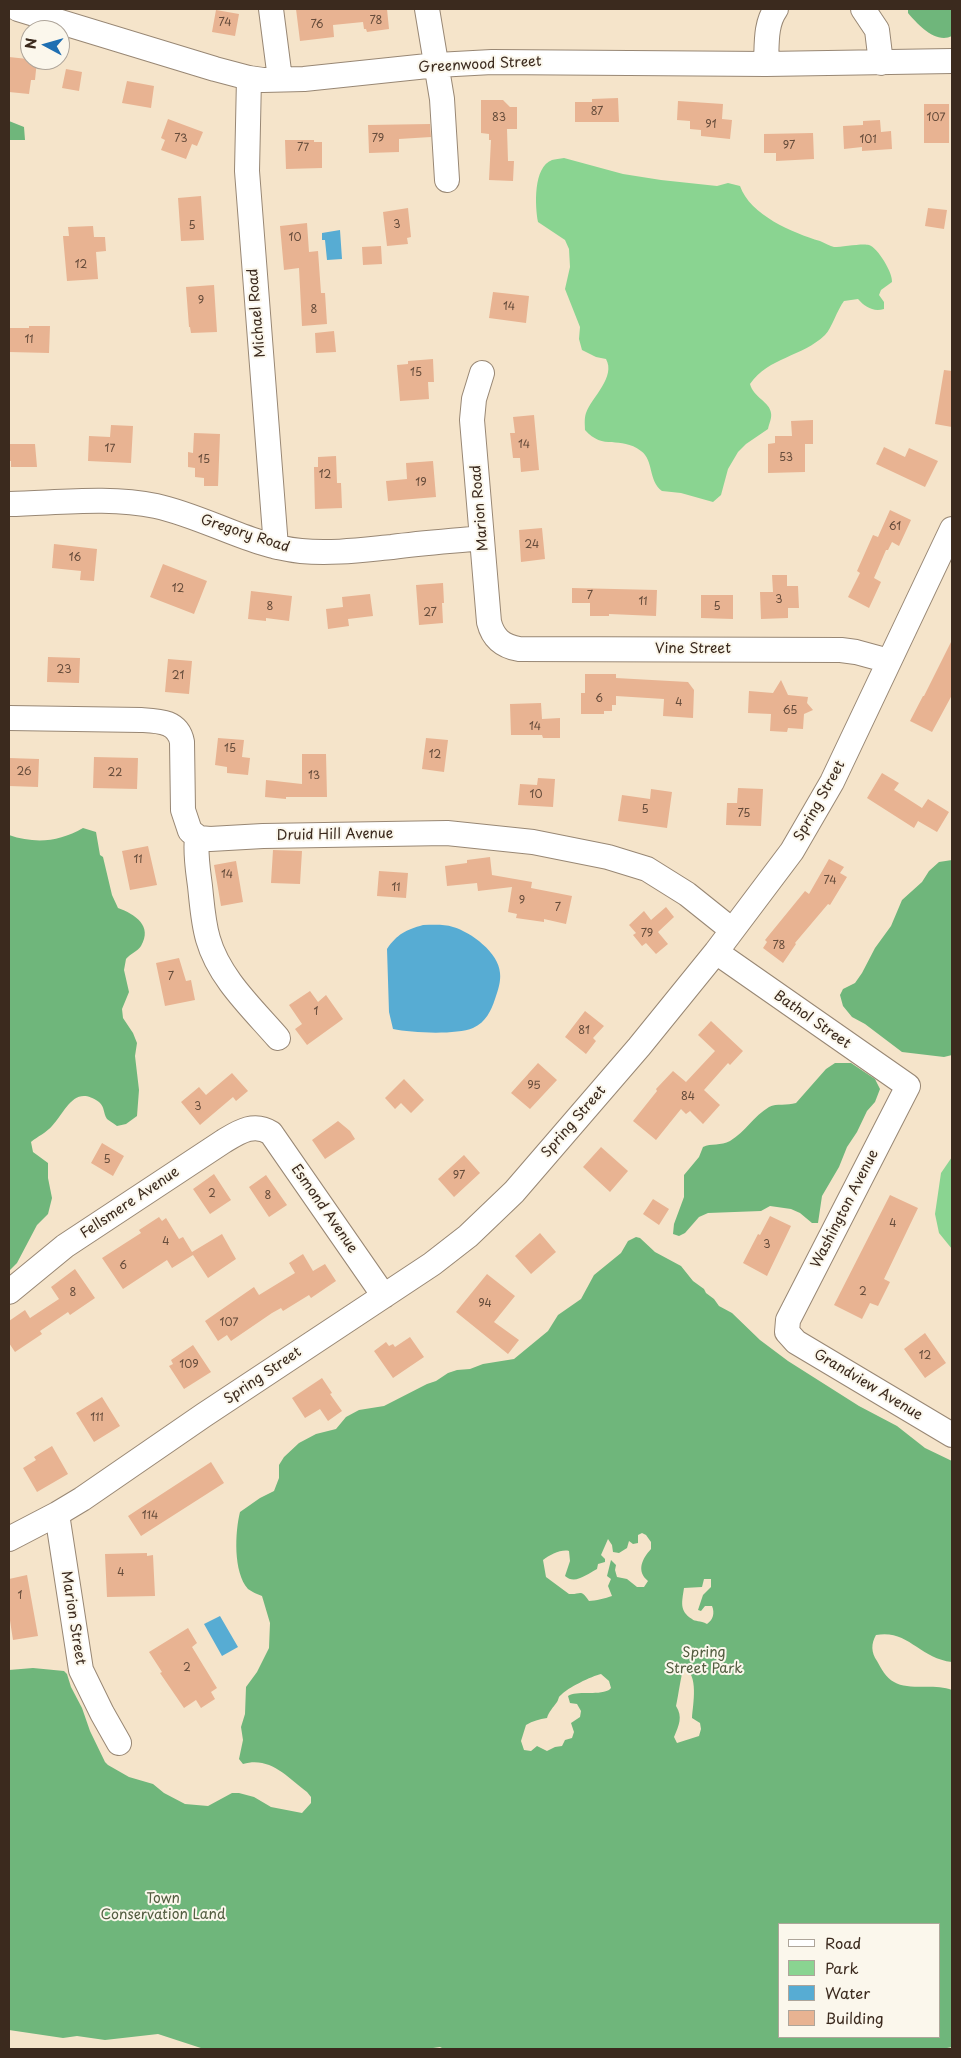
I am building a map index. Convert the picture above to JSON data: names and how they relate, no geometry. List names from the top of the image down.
{
  "streets": {
    "street": [
      "Greenwood Street",
      "Michael Road",
      "Marion Road",
      "Gregory Road",
      "Vine Street",
      "Spring Street",
      "Druid Hill Avenue",
      "Bathol Street",
      "Fellsmere Avenue",
      "Esmond Avenue",
      "Washington Avenue",
      "Grandview Avenue",
      "Marion Street"
    ]
  },
  "crossings": [
    ["Greenwood Street", "Michael Road"],
    ["Michael Road", "Gregory Road"],
    ["Marion Road", "Gregory Road"],
    ["Marion Road", "Vine Street"],
    ["Vine Street", "Spring Street"],
    ["Spring Street", "Druid Hill Avenue"],
    ["Spring Street", "Bathol Street"],
    ["Spring Street", "Esmond Avenue"],
    ["Spring Street", "Marion Street"],
    ["Bathol Street", "Washington Avenue"],
    ["Fellsmere Avenue", "Esmond Avenue"],
    ["Washington Avenue", "Grandview Avenue"]
  ],
  "parks": ["Spring Street Park", "Town Conservation Land"],
  "house_numbers": [
    "78",
    "74",
    "76",
    "87",
    "83",
    "107",
    "91",
    "73",
    "79",
    "101",
    "97",
    "77",
    "3",
    "5",
    "10",
    "12",
    "9",
    "14",
    "8",
    "11",
    "15",
    "14",
    "17",
    "53",
    "15",
    "12",
    "19",
    "61",
    "24",
    "16",
    "12",
    "7",
    "3",
    "11",
    "8",
    "5",
    "27",
    "23",
    "21",
    "6",
    "4",
    "65",
    "14",
    "15",
    "12",
    "26",
    "22",
    "13",
    "10",
    "5",
    "75",
    "11",
    "14",
    "74",
    "11",
    "9",
    "7",
    "79",
    "78",
    "7",
    "1",
    "81",
    "95",
    "84",
    "3",
    "5",
    "97",
    "2",
    "8",
    "4",
    "4",
    "3",
    "6",
    "2",
    "8",
    "94",
    "107",
    "12",
    "109",
    "111",
    "114",
    "4",
    "1",
    "2"
  ],
  "legend": [
    "Road",
    "Park",
    "Water",
    "Building"
  ],
  "north": "left"
}
